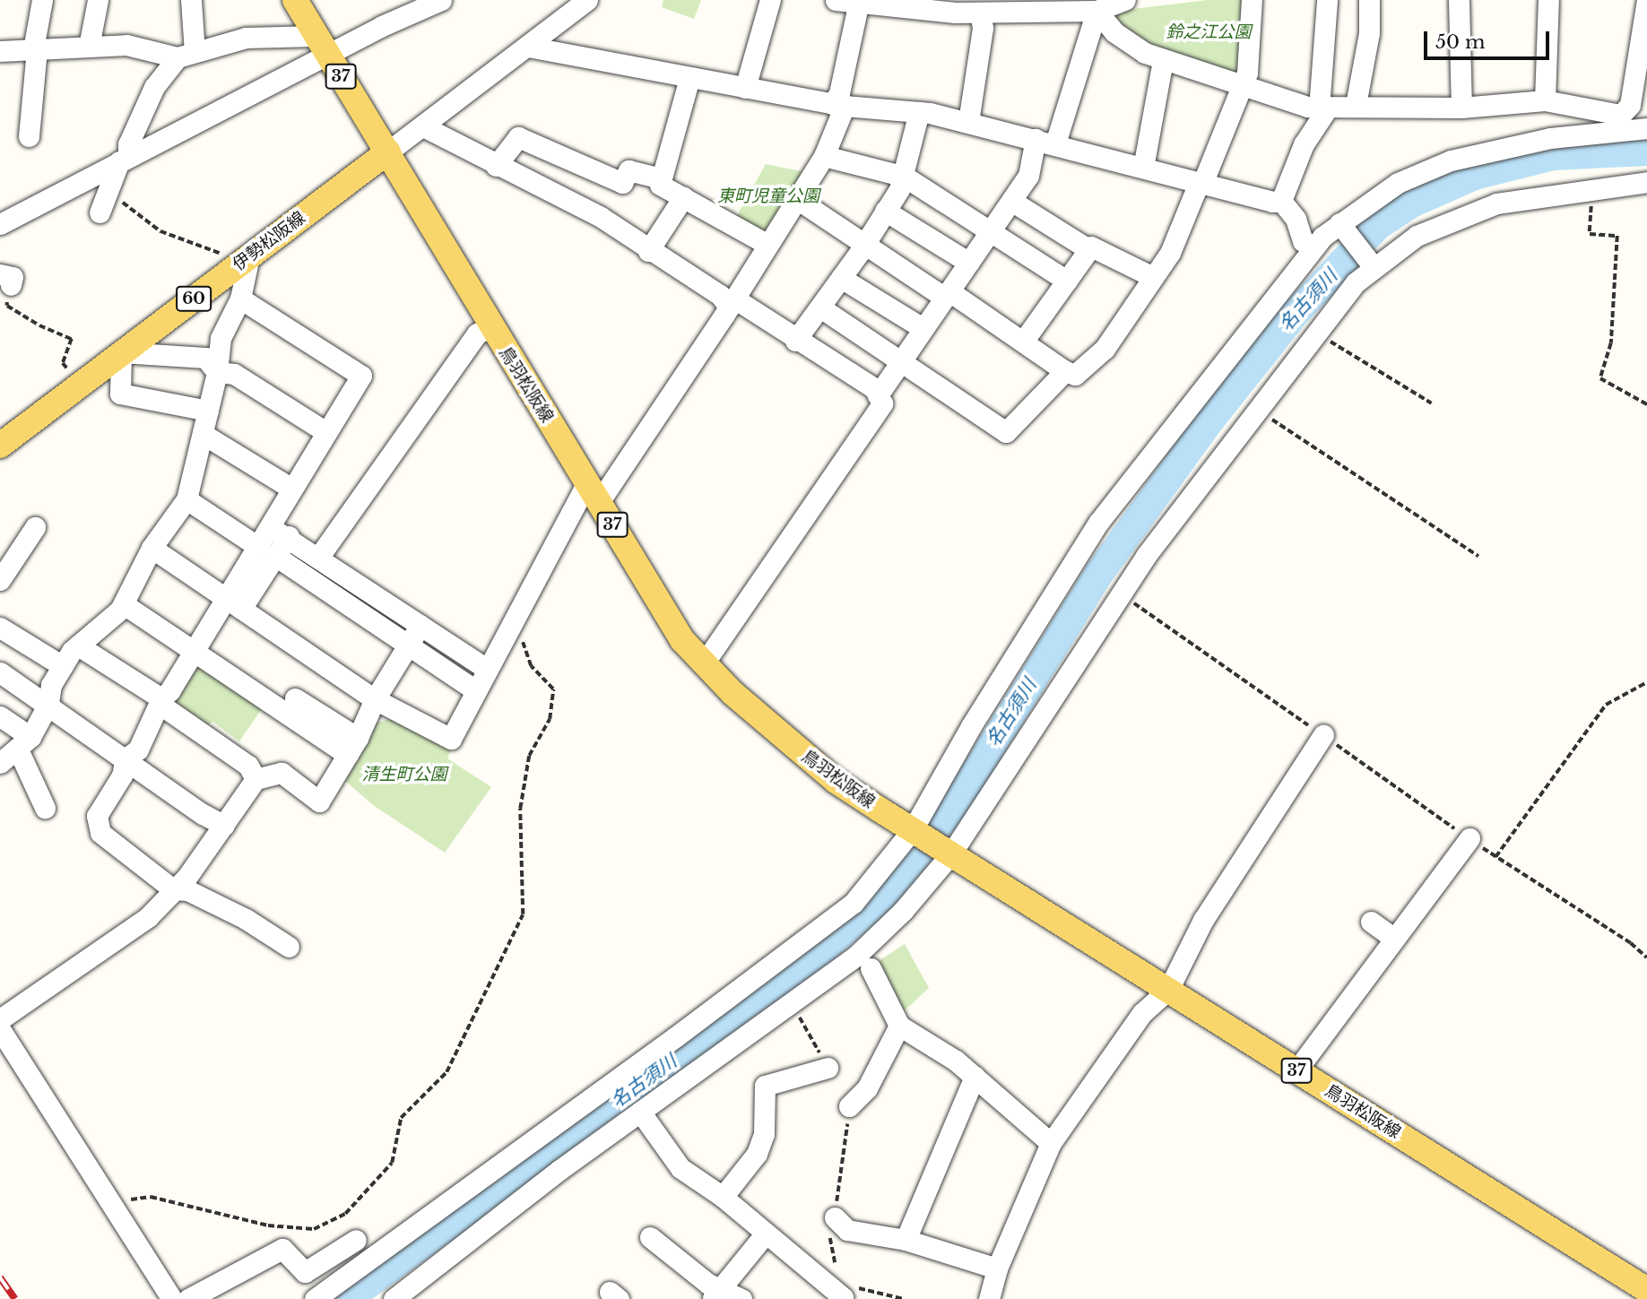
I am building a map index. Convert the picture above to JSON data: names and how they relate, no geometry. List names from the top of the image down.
{
  "streets": {
    "main road": [
      "37",
      "伊勢松阪線",
      "60",
      "鳥羽松阪線"
    ]
  },
  "crossings": [
    ["伊勢松阪線", "鳥羽松阪線"]
  ],
  "water": ["名古須川"],
  "parks": ["鈴之江公園", "東町児童公園", "清生町公園"],
  "scale_bar": "50 m"
}
